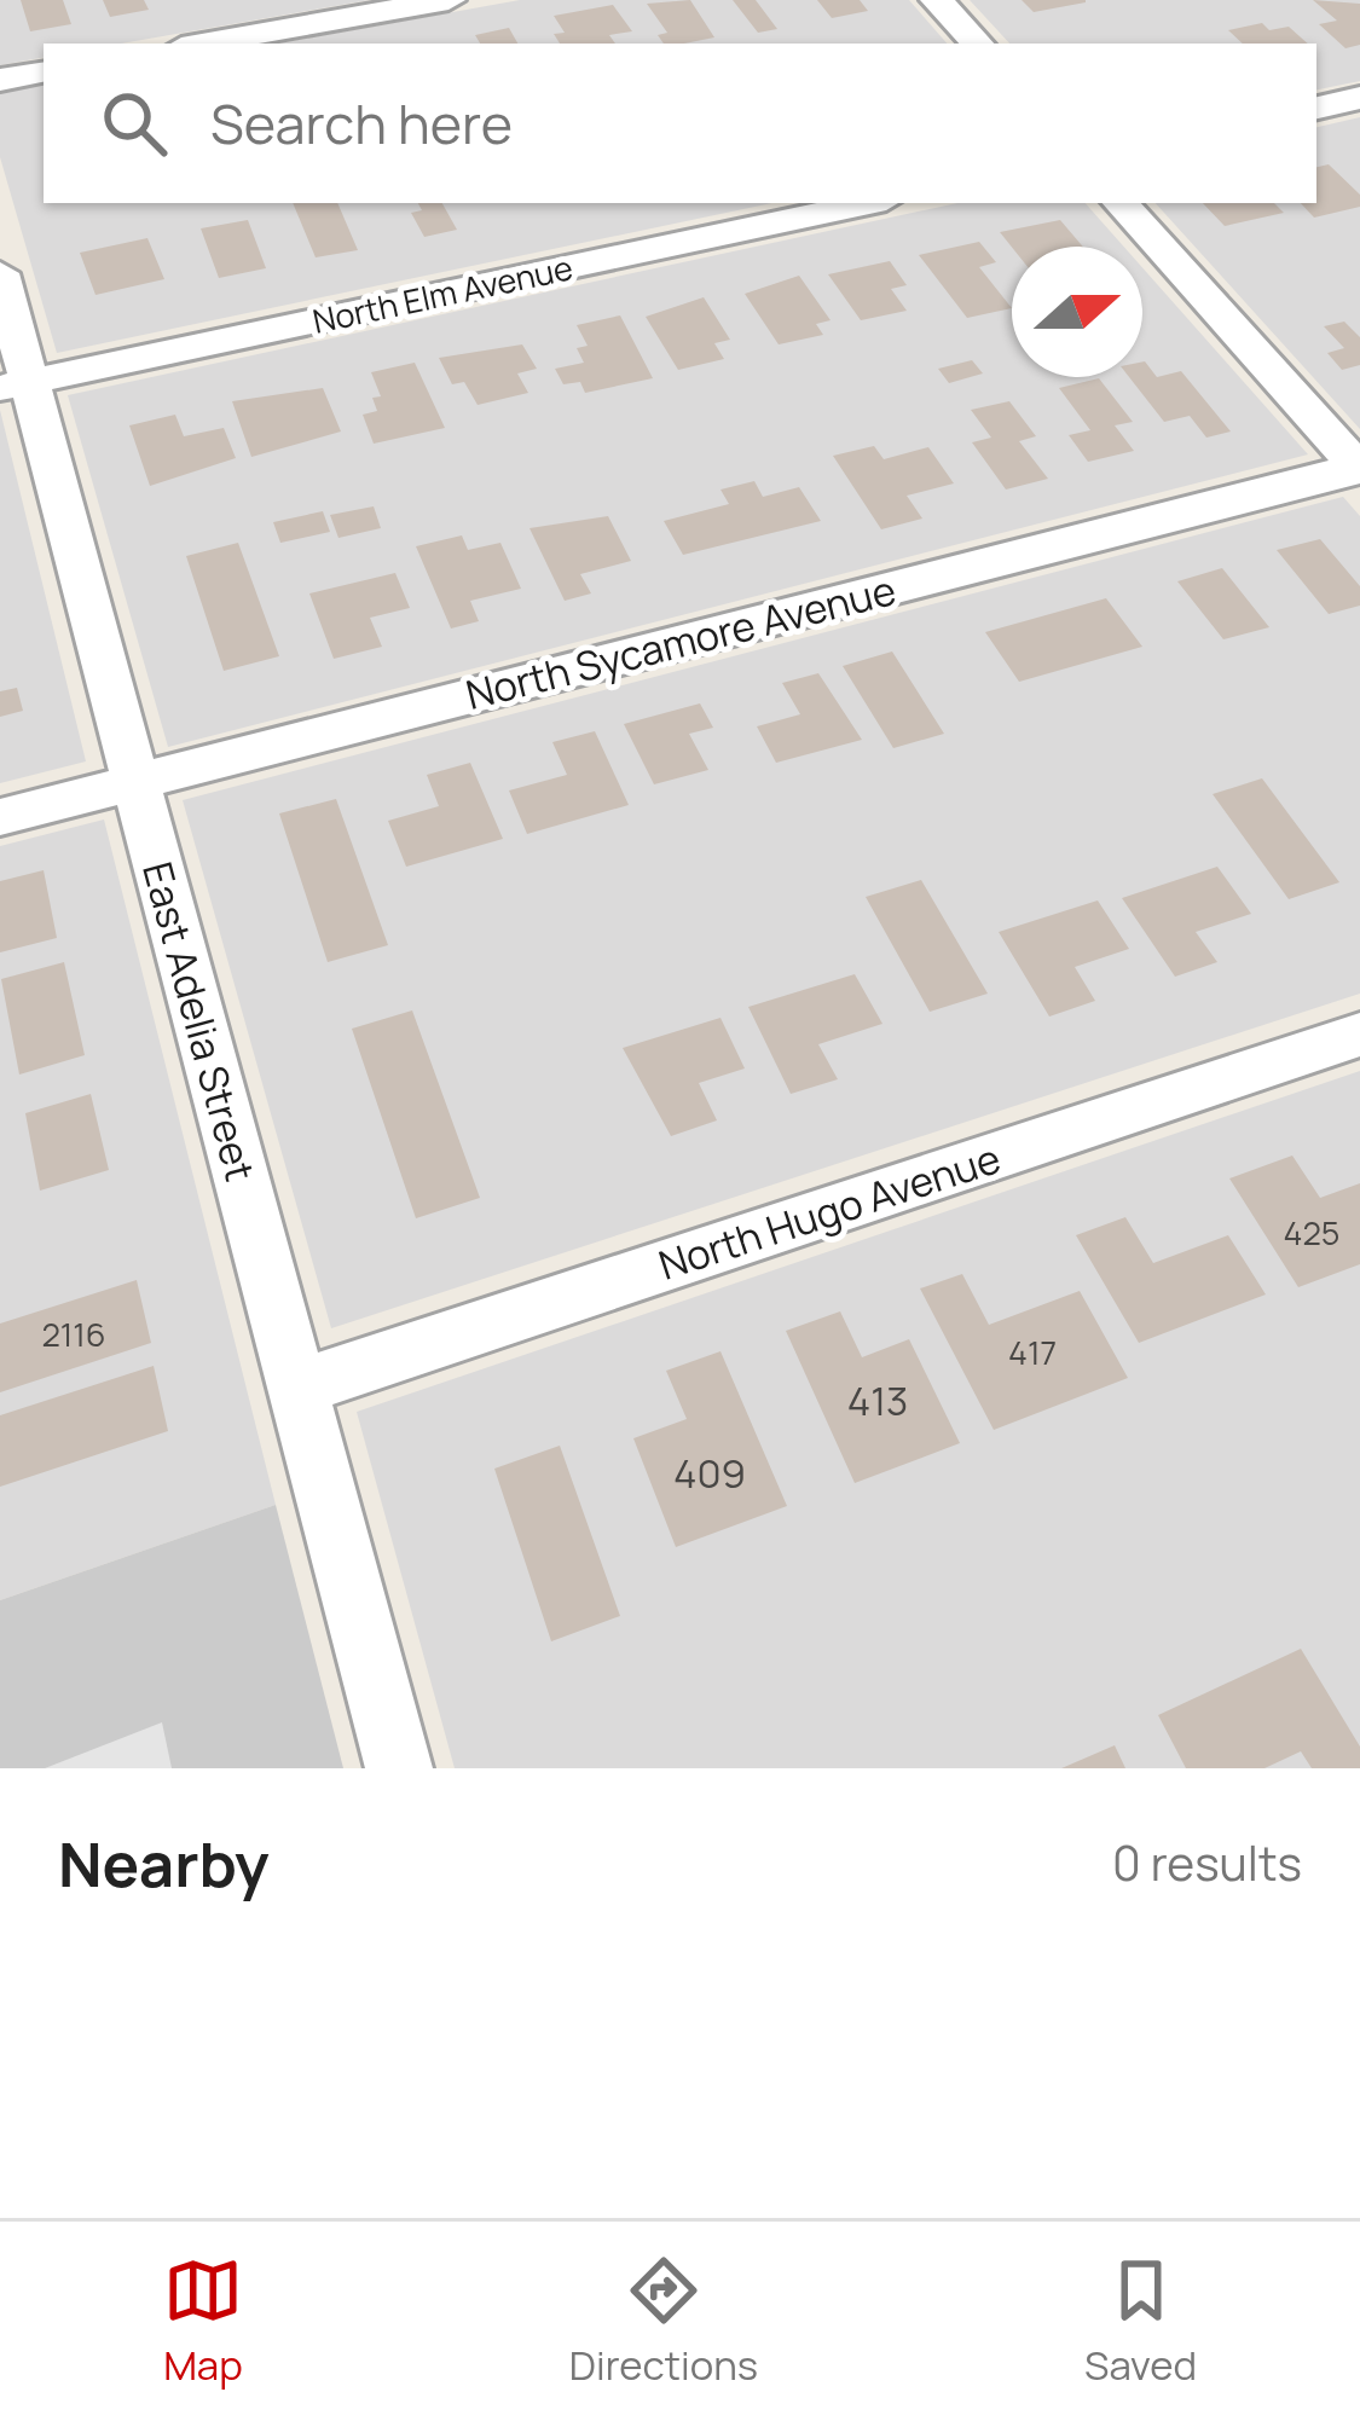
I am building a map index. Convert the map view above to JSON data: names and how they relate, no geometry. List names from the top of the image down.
{
  "streets": {
    "street": [
      "North Elm Avenue",
      "North Sycamore Avenue",
      "East Adelia Street",
      "North Hugo Avenue"
    ]
  },
  "crossings": [
    ["North Elm Avenue", "East Adelia Street"],
    ["North Sycamore Avenue", "East Adelia Street"],
    ["East Adelia Street", "North Hugo Avenue"]
  ],
  "house_numbers": [
    "425",
    "2116",
    "417",
    "413",
    "409"
  ],
  "north": "right",
  "page": {
    "search": "Search here",
    "heading": ["Nearby", "0 results"],
    "nav": ["Map", "Directions", "Saved"]
  }
}
